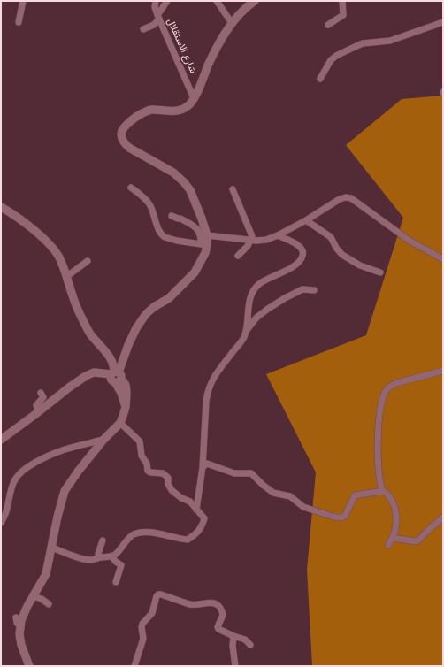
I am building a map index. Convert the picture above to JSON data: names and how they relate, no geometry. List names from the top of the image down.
{
  "streets": {
    "street": ["شارع الاستقلال"]
  }
}
